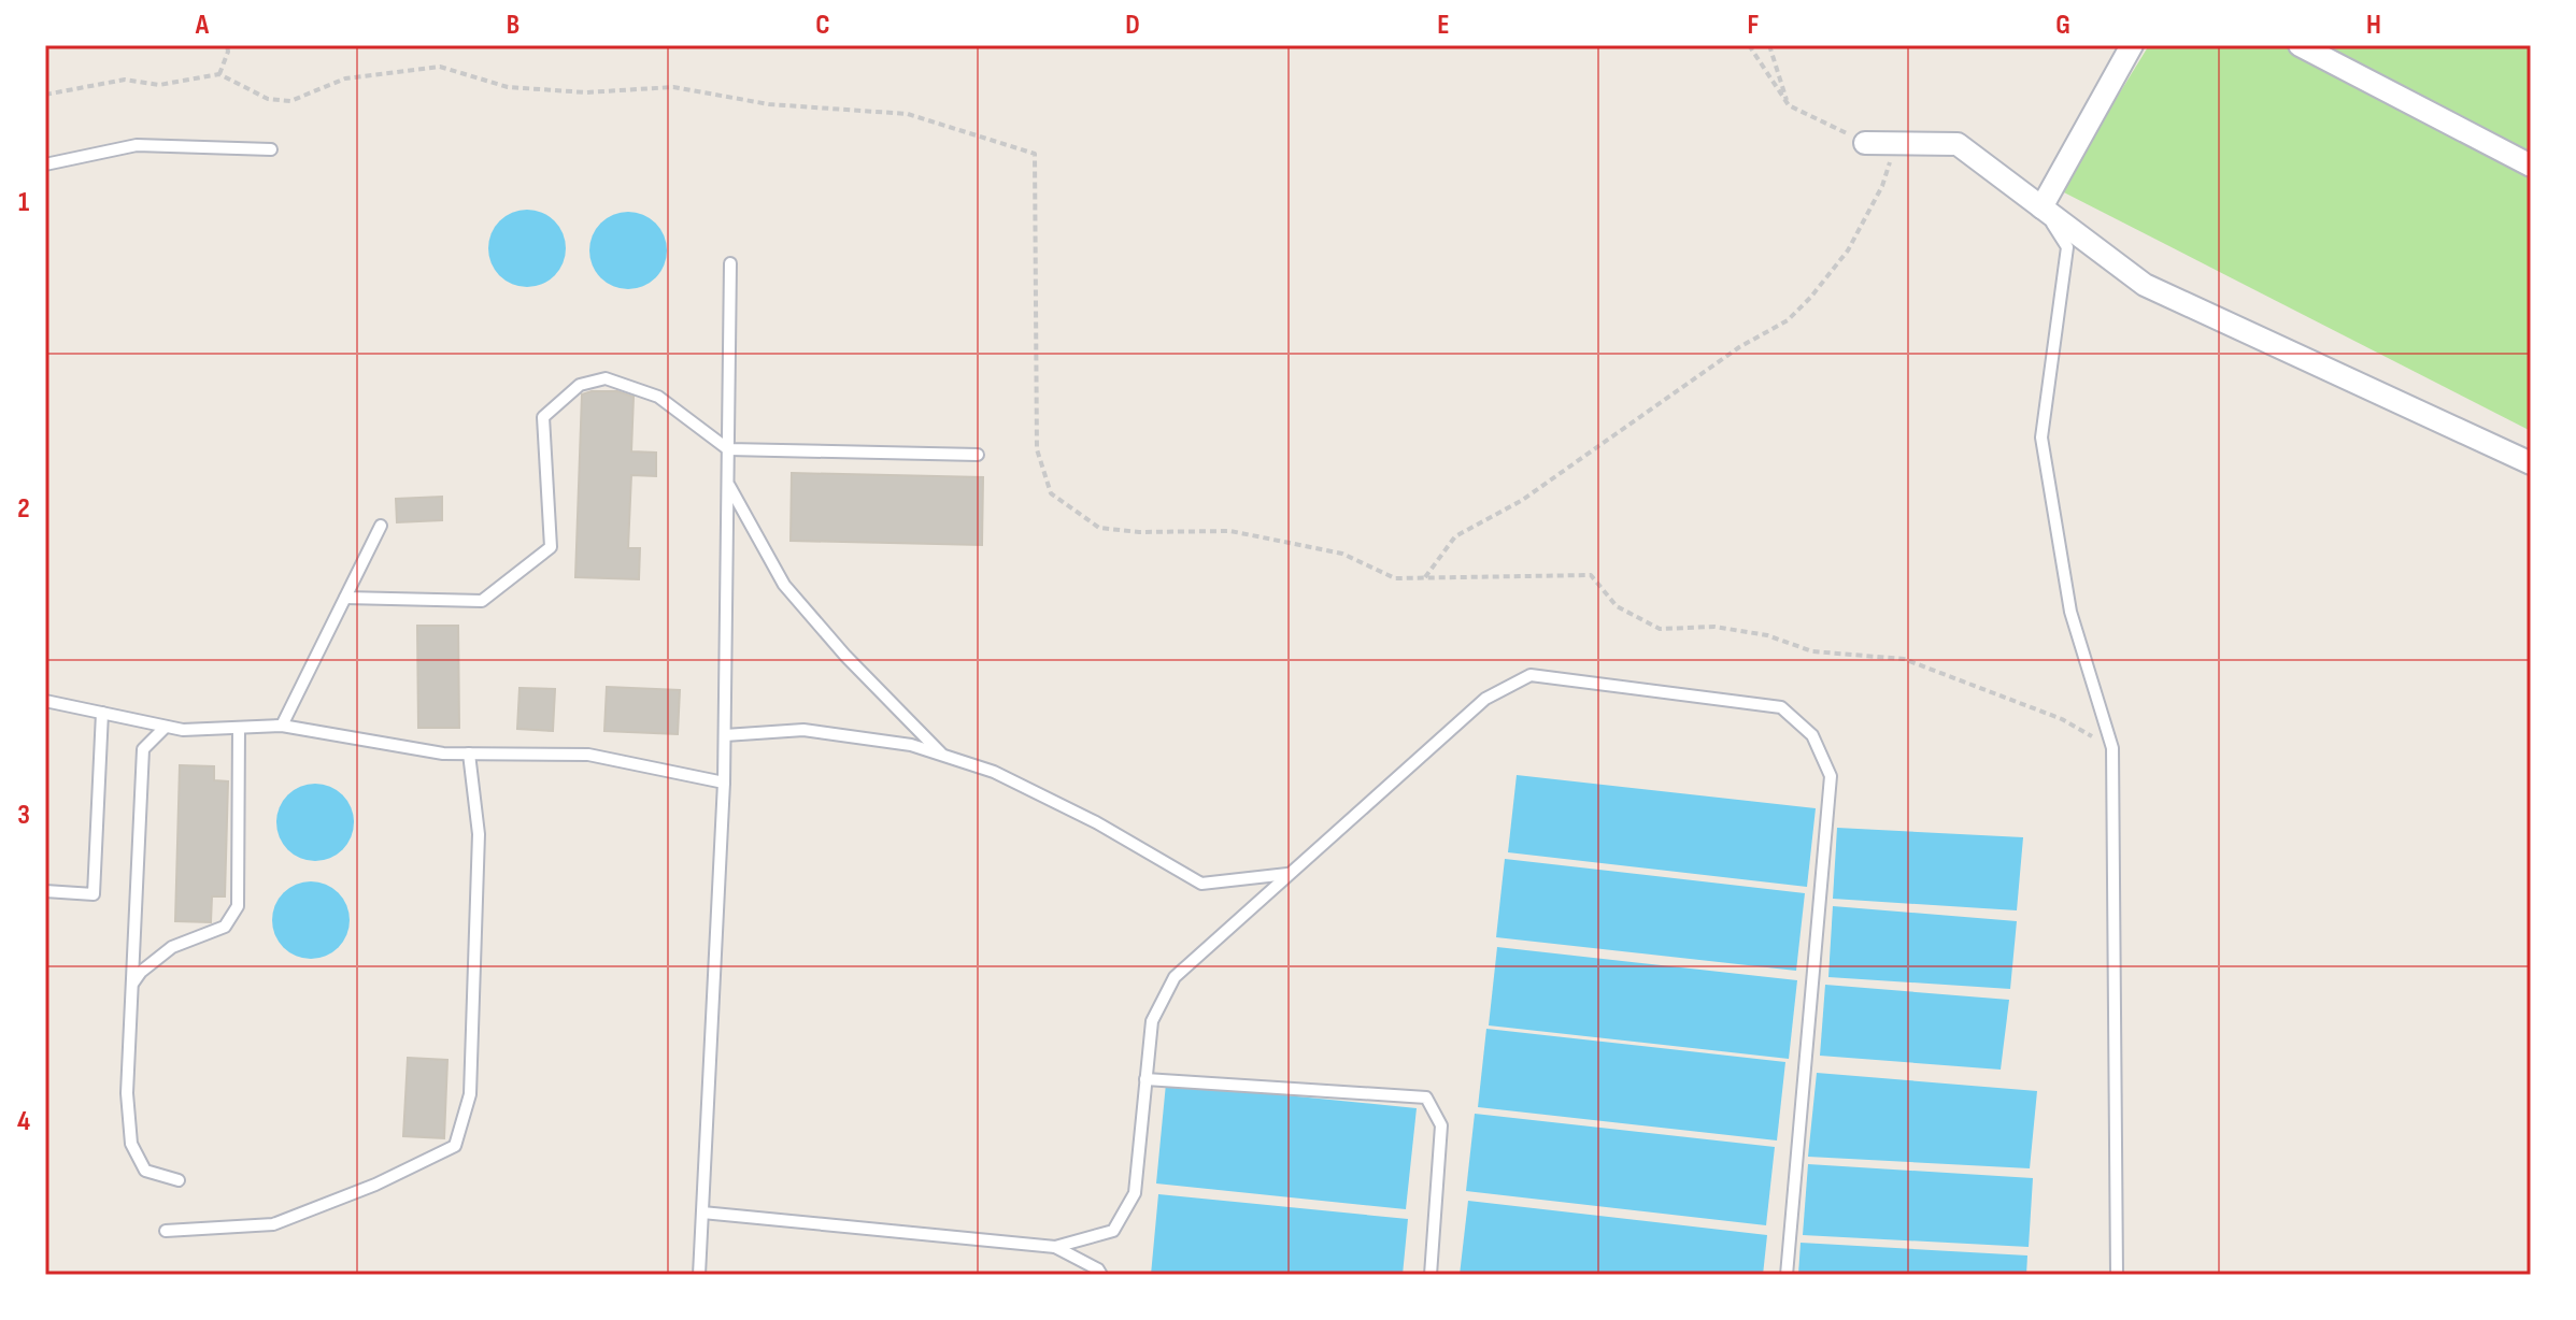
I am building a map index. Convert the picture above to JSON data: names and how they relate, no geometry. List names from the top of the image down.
{
  "grid": {
    "columns": [
      "A",
      "B",
      "C",
      "D",
      "E",
      "F",
      "G",
      "H"
    ],
    "rows": [
      "1",
      "2",
      "3",
      "4"
    ]
  }
}
